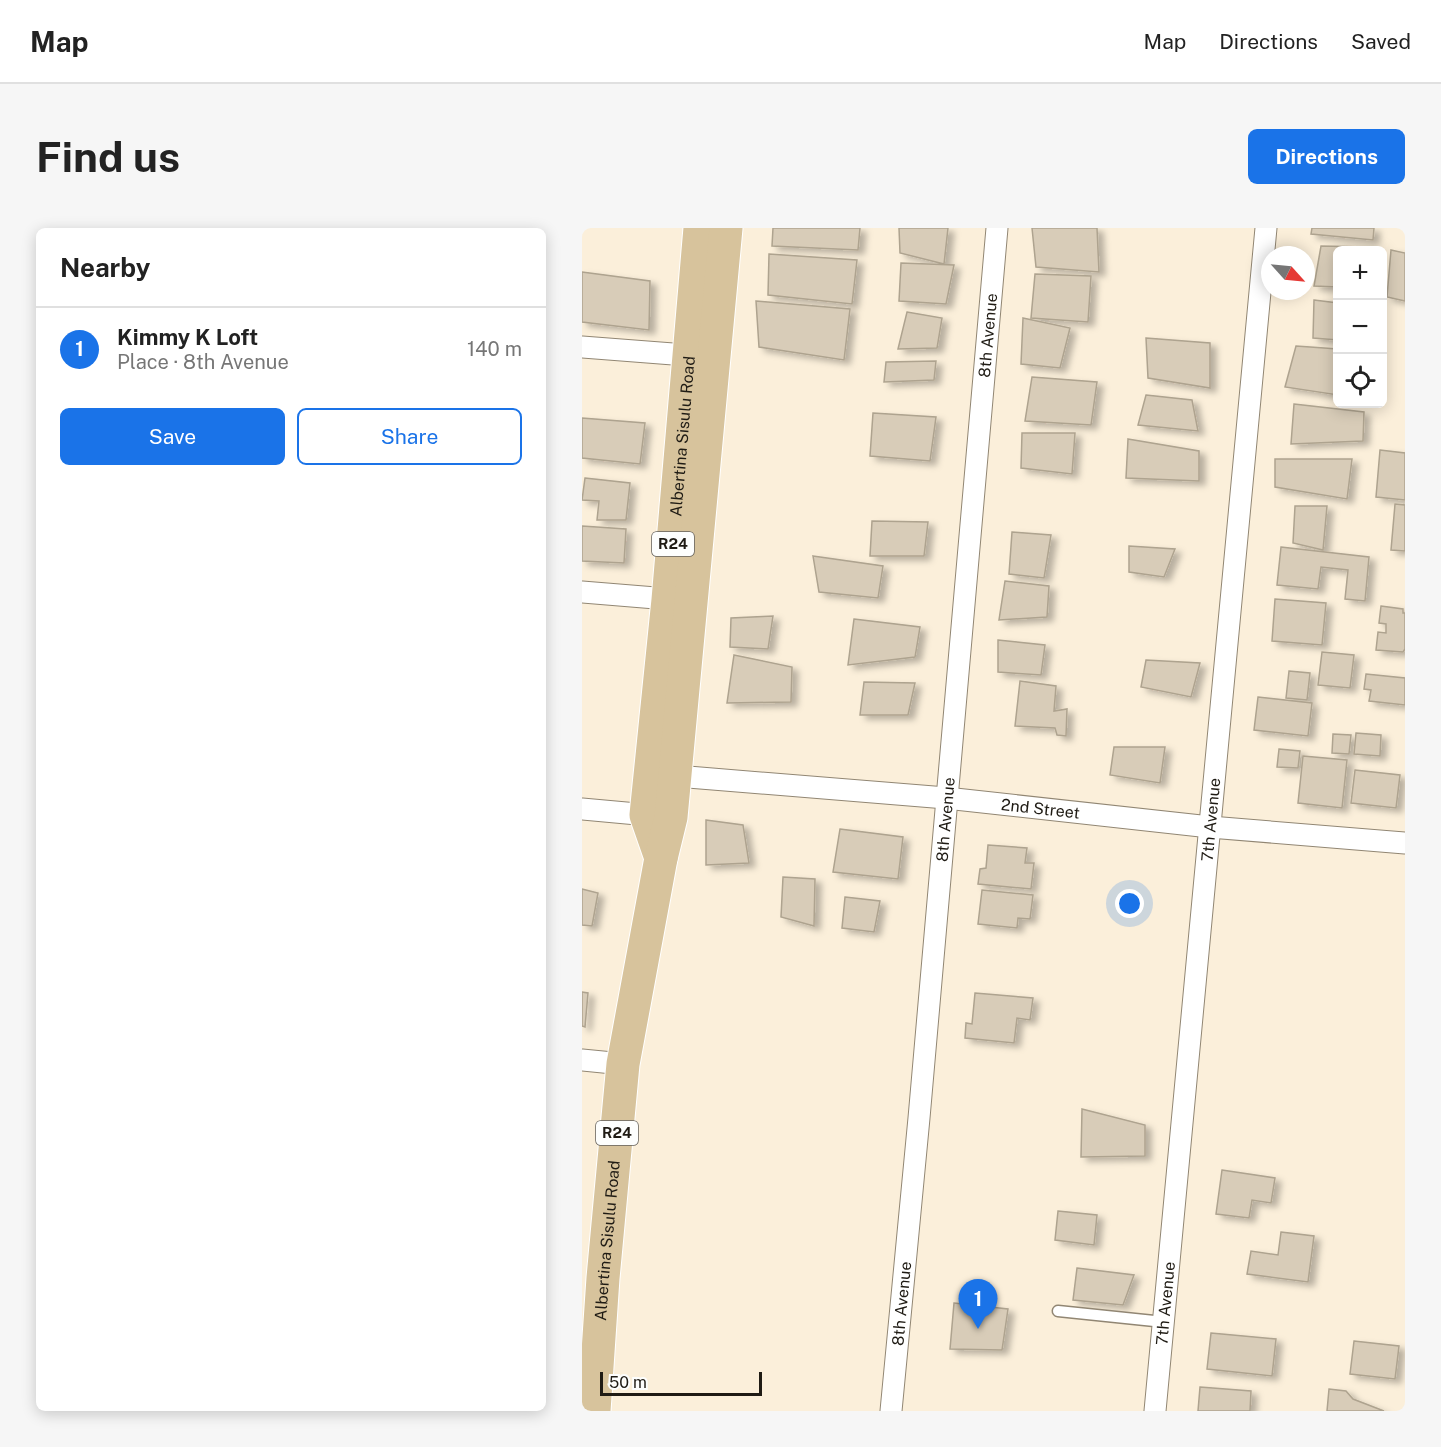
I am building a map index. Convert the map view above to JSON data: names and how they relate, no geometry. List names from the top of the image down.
{
  "streets": {
    "main road": ["Albertina Sisulu Road", "R24"],
    "street": ["8th Avenue", "2nd Street", "7th Avenue"]
  },
  "crossings": [
    ["8th Avenue", "2nd Street"],
    ["Albertina Sisulu Road", "2nd Street"],
    ["2nd Street", "7th Avenue"]
  ],
  "scale_bar": "50 m",
  "north": "bottom right",
  "page": {
    "header": "Map",
    "nav": ["Map", "Directions", "Saved"],
    "buttons": [
      "Directions",
      ["Save", "Share"]
    ],
    "title": "Find us",
    "heading": "Nearby",
    "map_buttons": ["+", "−"],
    "list": [
      {
        "mark": "1",
        "name": "Kimmy K Loft",
        "note": "Place · 8th Avenue",
        "value": "140 m"
      }
    ],
    "pins": "1",
    "scale": "50 m"
  }
}
